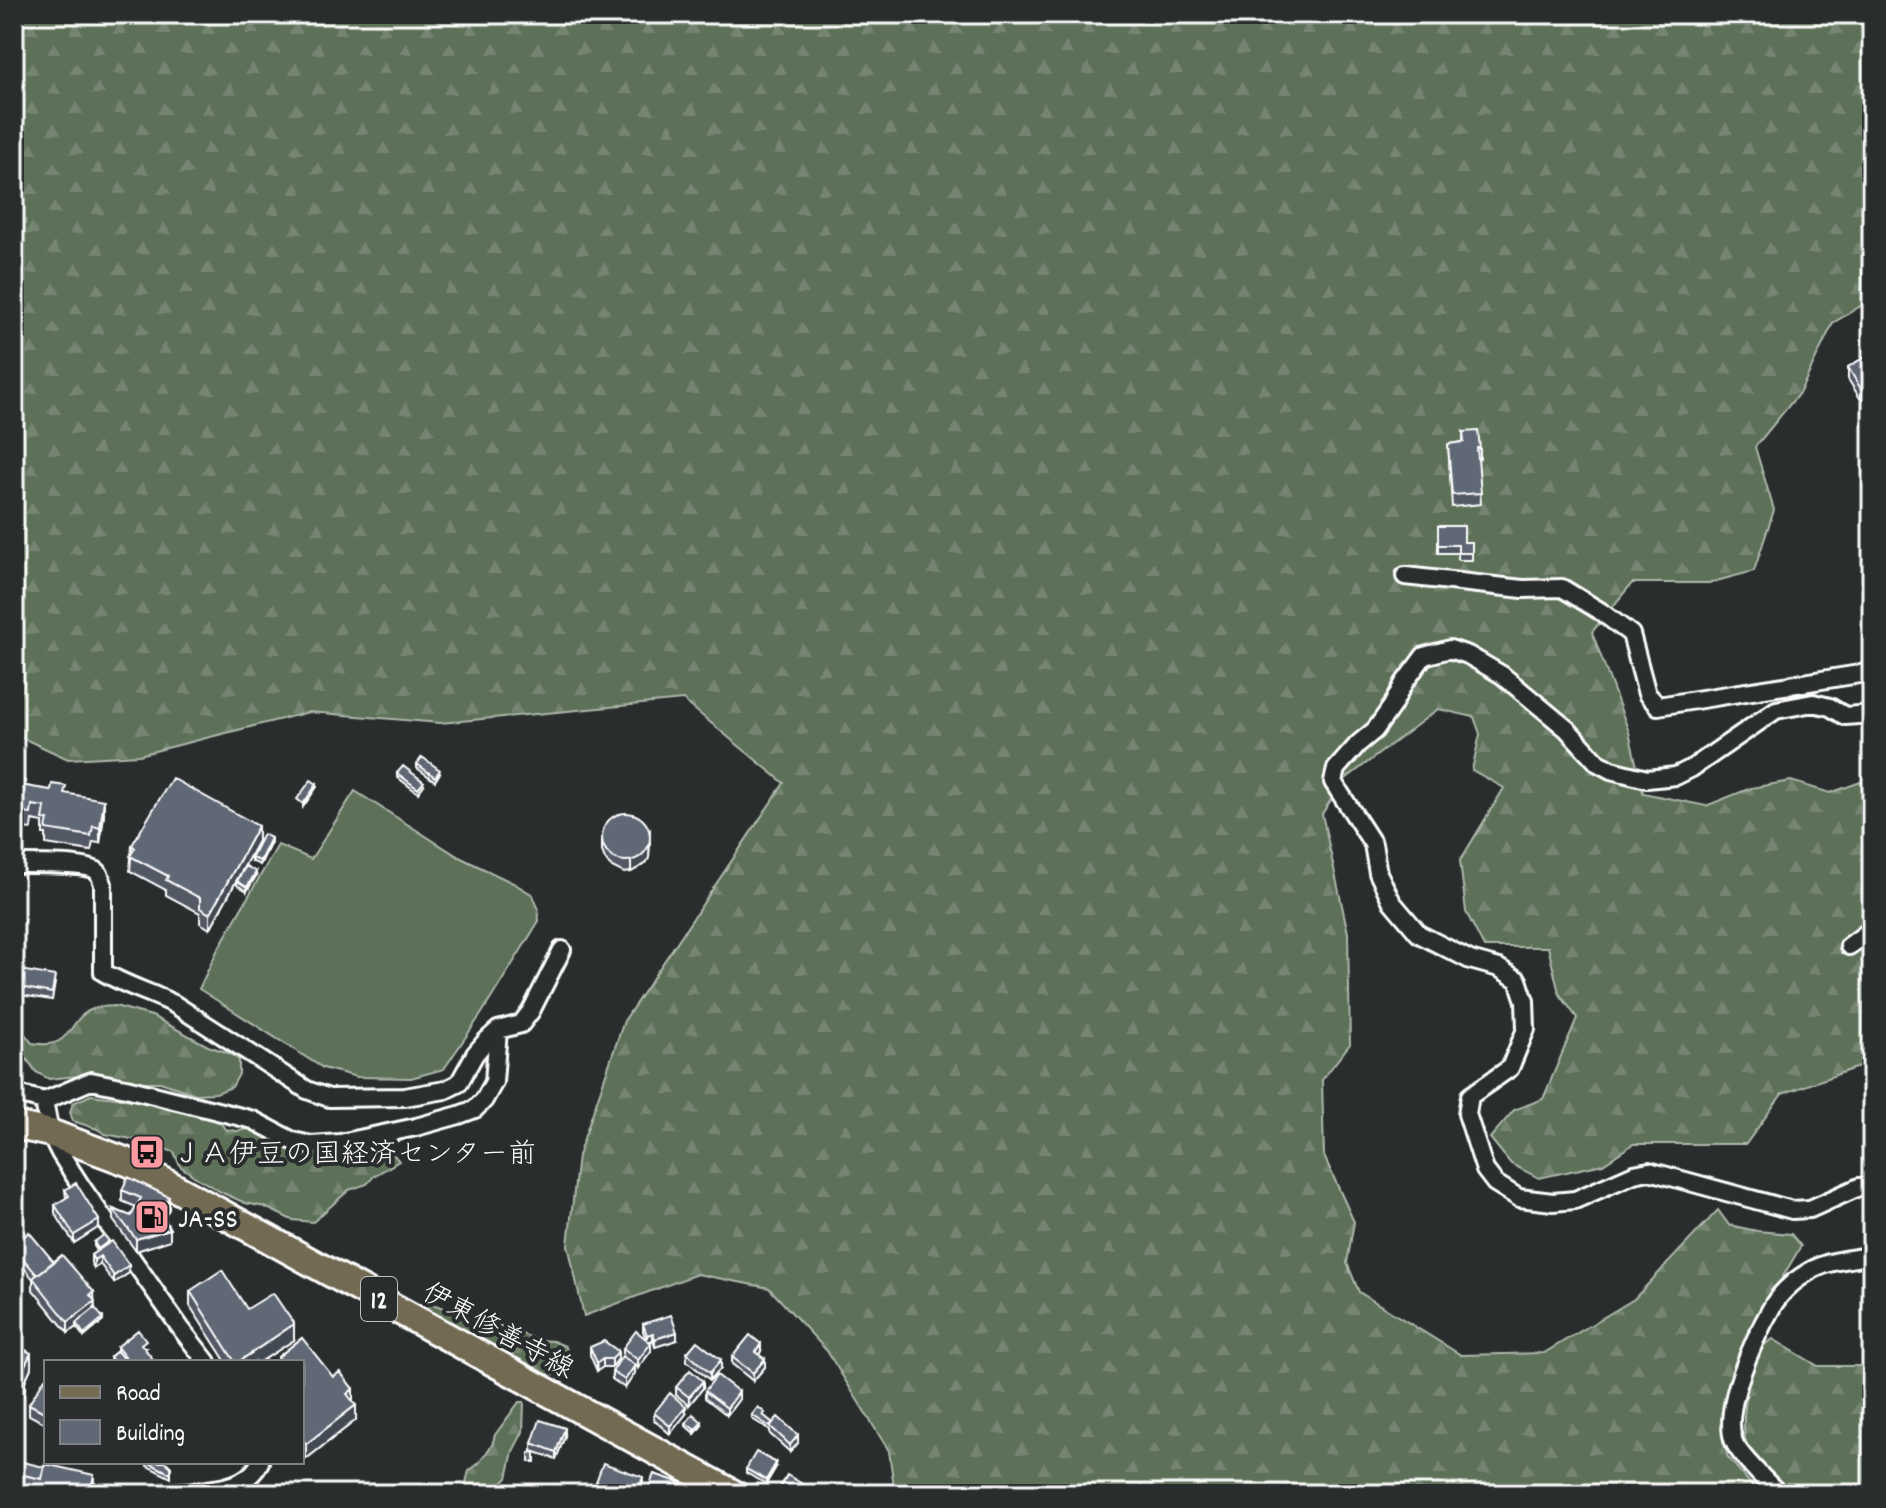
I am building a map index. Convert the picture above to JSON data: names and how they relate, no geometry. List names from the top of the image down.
{
  "streets": {
    "main road": ["12", "伊東修善寺線"]
  },
  "places": {
    "bus stop": ["ＪＡ伊豆の国経済センター前"],
    "fuel station": ["JA-SS"]
  },
  "legend": ["Road", "Building"]
}
